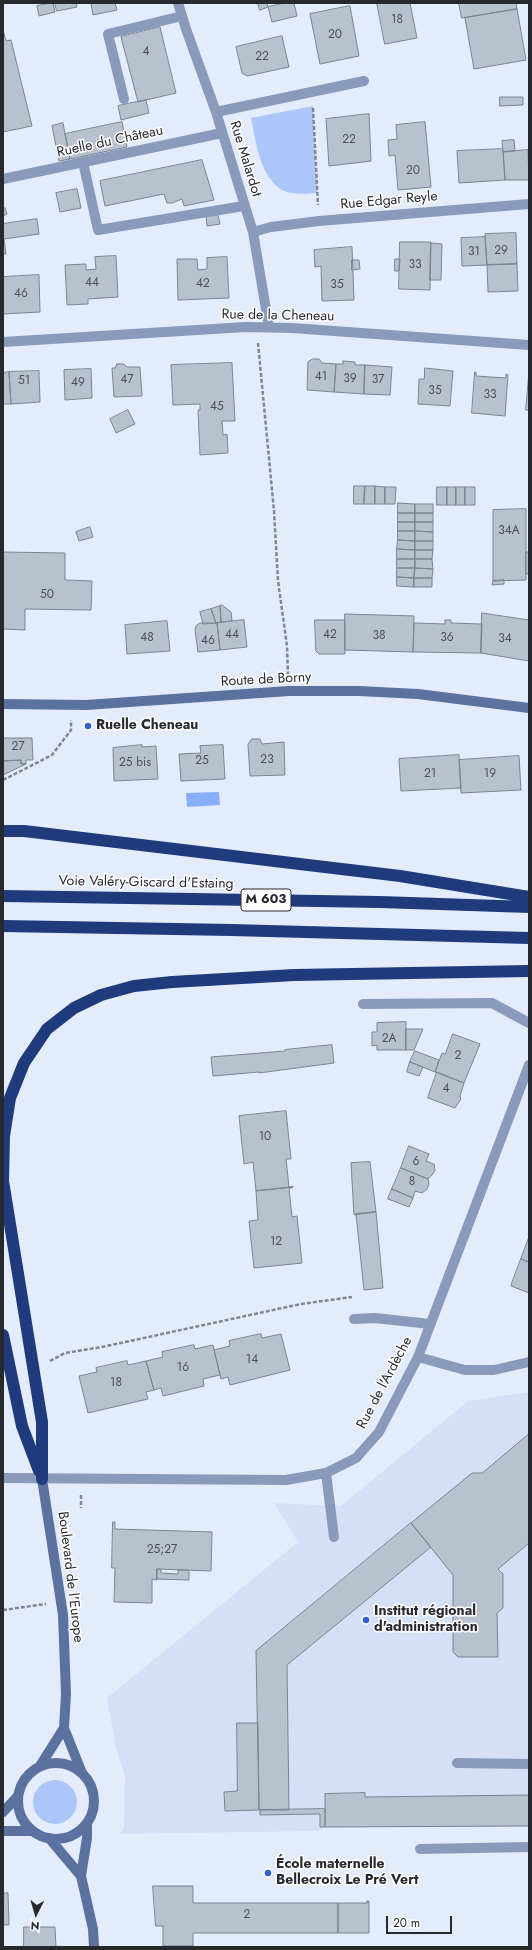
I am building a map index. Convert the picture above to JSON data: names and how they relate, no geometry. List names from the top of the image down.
{
  "streets": {
    "highway": ["Voie Valéry-Giscard d'Estaing", "M 603"],
    "street": [
      "Ruelle du Château",
      "Rue Malardot",
      "Rue Edgar Reyle",
      "Rue de la Cheneau",
      "Route de Borny",
      "Rue de l'Ardèche",
      "Boulevard de l'Europe"
    ]
  },
  "crossings": [
    ["Ruelle du Château", "Rue Malardot"],
    ["Rue Malardot", "Rue Edgar Reyle"],
    ["Rue Malardot", "Rue de la Cheneau"],
    ["Rue de l'Ardèche", "Boulevard de l'Europe"]
  ],
  "places": ["Ruelle Cheneau", "Institut régional d'administration", "École maternelle Bellecroix Le Pré Vert"],
  "house_numbers": [
    "18",
    "20",
    "4",
    "22",
    "22",
    "20",
    "29",
    "31",
    "33",
    "44",
    "42",
    "35",
    "46",
    "41",
    "39",
    "47",
    "37",
    "51",
    "49",
    "35",
    "33",
    "45",
    "34A",
    "50",
    "44",
    "42",
    "38",
    "48",
    "36",
    "34",
    "46",
    "27",
    "23",
    "25",
    "25 bis",
    "21",
    "19",
    "2A",
    "2",
    "4",
    "10",
    "6",
    "8",
    "12",
    "14",
    "16",
    "18",
    "25;27",
    "2"
  ],
  "scale_bar": "20 m",
  "north": "bottom"
}
